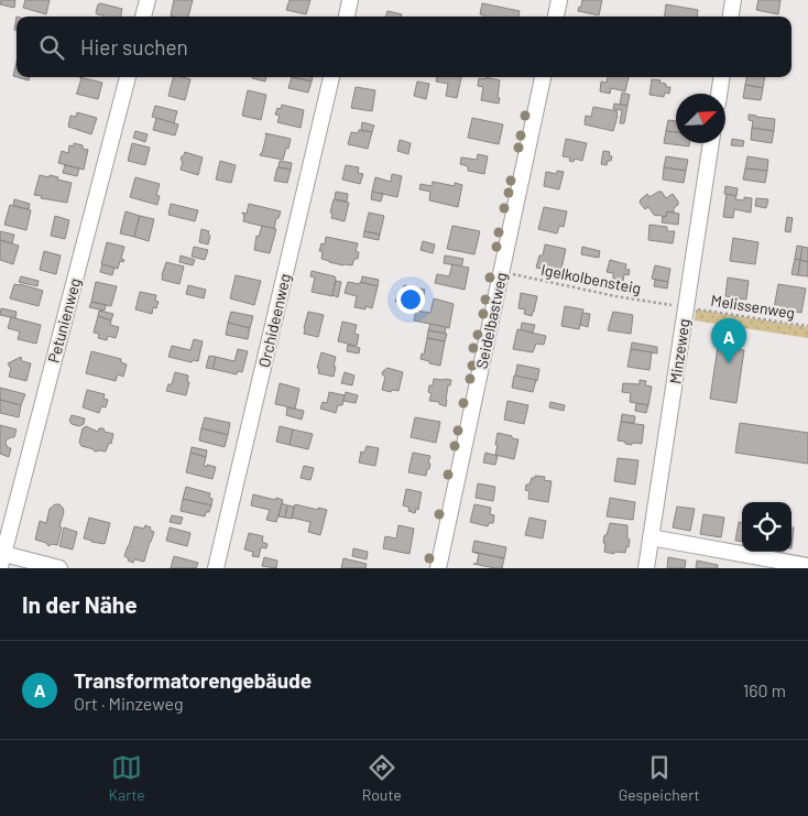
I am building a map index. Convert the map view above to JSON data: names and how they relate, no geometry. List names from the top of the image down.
{
  "streets": {
    "street": [
      "Petunienweg",
      "Orchideenweg",
      "Seidelbastweg",
      "Minzeweg"
    ],
    "path": ["Igelkolbensteig", "Melissenweg"]
  },
  "crossings": [
    ["Igelkolbensteig", "Seidelbastweg"]
  ],
  "north": "top right",
  "page": {
    "search": "Hier suchen",
    "pins": "A",
    "heading": "In der Nähe",
    "list": [
      {
        "mark": "A",
        "name": "Transformatorengebäude",
        "note": "Ort · Minzeweg",
        "value": "160 m"
      }
    ],
    "nav": ["Karte", "Route", "Gespeichert"]
  }
}
